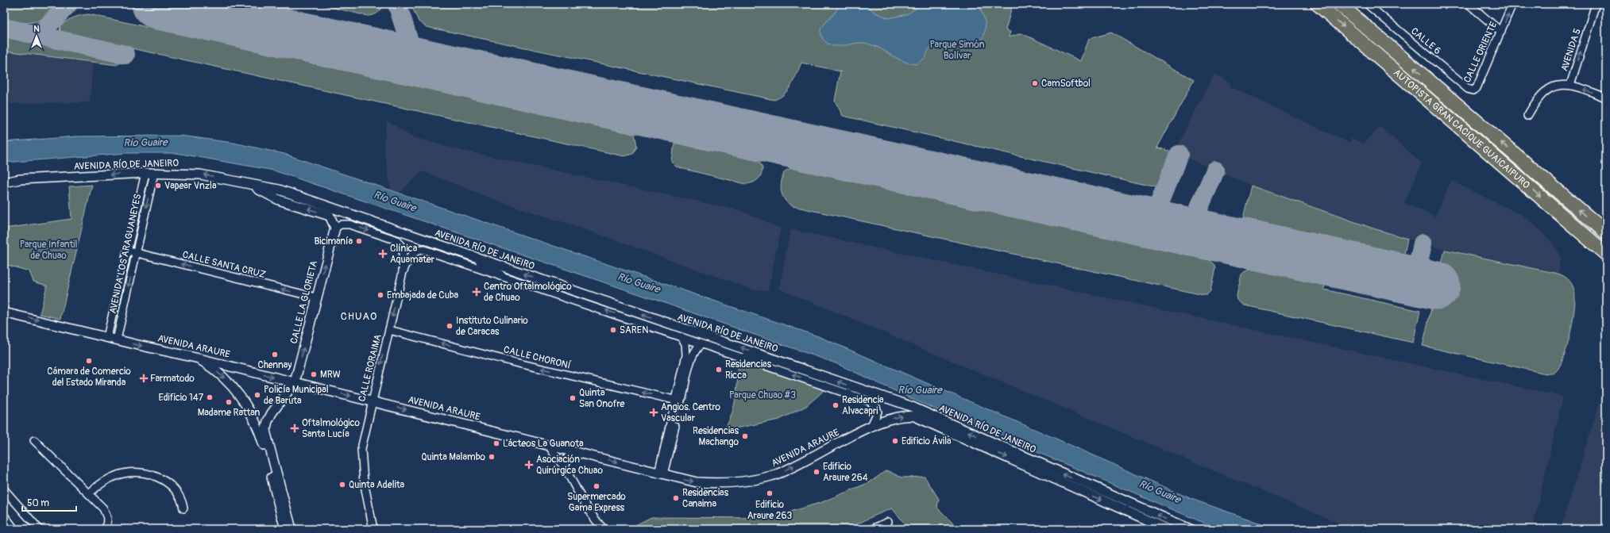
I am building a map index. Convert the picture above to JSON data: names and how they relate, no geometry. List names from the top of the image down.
{
  "streets": {
    "highway": ["AUTOPISTA GRAN CACIQUE GUAICAIPURO"],
    "street": [
      "CALLE 6",
      "AVENIDA 5",
      "CALLE ORIENTE",
      "AVENIDA RÍO DE JANEIRO",
      "AVENIDA LOS ARAGUANEYES",
      "CALLE SANTA CRUZ",
      "CALLE LA GLORIETA",
      "AVENIDA ARAURE",
      "CALLE CHORONÍ",
      "CALLE RORAIMA"
    ]
  },
  "crossings": [
    ["CALLE 6", "CALLE ORIENTE"],
    ["AVENIDA RÍO DE JANEIRO", "AVENIDA LOS ARAGUANEYES"],
    ["AVENIDA RÍO DE JANEIRO", "CALLE LA GLORIETA"],
    ["AVENIDA RÍO DE JANEIRO", "AVENIDA ARAURE"],
    ["AVENIDA RÍO DE JANEIRO", "CALLE RORAIMA"],
    ["AVENIDA LOS ARAGUANEYES", "CALLE SANTA CRUZ"],
    ["AVENIDA LOS ARAGUANEYES", "AVENIDA ARAURE"],
    ["CALLE SANTA CRUZ", "CALLE LA GLORIETA"],
    ["CALLE LA GLORIETA", "AVENIDA ARAURE"],
    ["CALLE LA GLORIETA", "CALLE RORAIMA"],
    ["AVENIDA ARAURE", "CALLE RORAIMA"],
    ["CALLE CHORONÍ", "CALLE RORAIMA"]
  ],
  "one_way": [
    "AVENIDA 5",
    "CALLE SANTA CRUZ",
    "CALLE LA GLORIETA",
    "AVENIDA ARAURE",
    "CALLE CHORONÍ"
  ],
  "districts": ["CHUAO"],
  "water": ["Río Guaire"],
  "parks": ["Parque Simón Bolívar", "Parque Infantil de Chuao", "Parque Chuao #3"],
  "places": {
    "other": [
      "CamSoftbol",
      "Vapear Vnzla",
      "Bicimanía",
      "Embajada de Cuba",
      "Instituto Culinario de Caracas",
      "SAREN",
      "Chennay",
      "Cámara de Comercio del Estado Miranda",
      "Residencias Ricca",
      "MRW",
      "Policía Municipal de Baruta",
      "Edificio 147",
      "Quinta San Onofre",
      "Madame Rattan",
      "Residencia Alvacapri",
      "Residencias Machango",
      "Edificio Ávila",
      "Lácteos La Guanota",
      "Quinta Malambo",
      "Edificio Araure 264",
      "Quinta Adelita",
      "Supermercado Gama Express",
      "Edificio Araure 263",
      "Residencias Canaima"
    ],
    "health": [
      "Clínica Aquamater",
      "Centro Oftalmológico de Chuao",
      "Farmatodo",
      "Angios. Centro Vascular",
      "Oftalmológico Santa Lucía",
      "Asociación Quirúrgica Chuao"
    ]
  },
  "scale_bar": "50 m",
  "north": "top"
}
